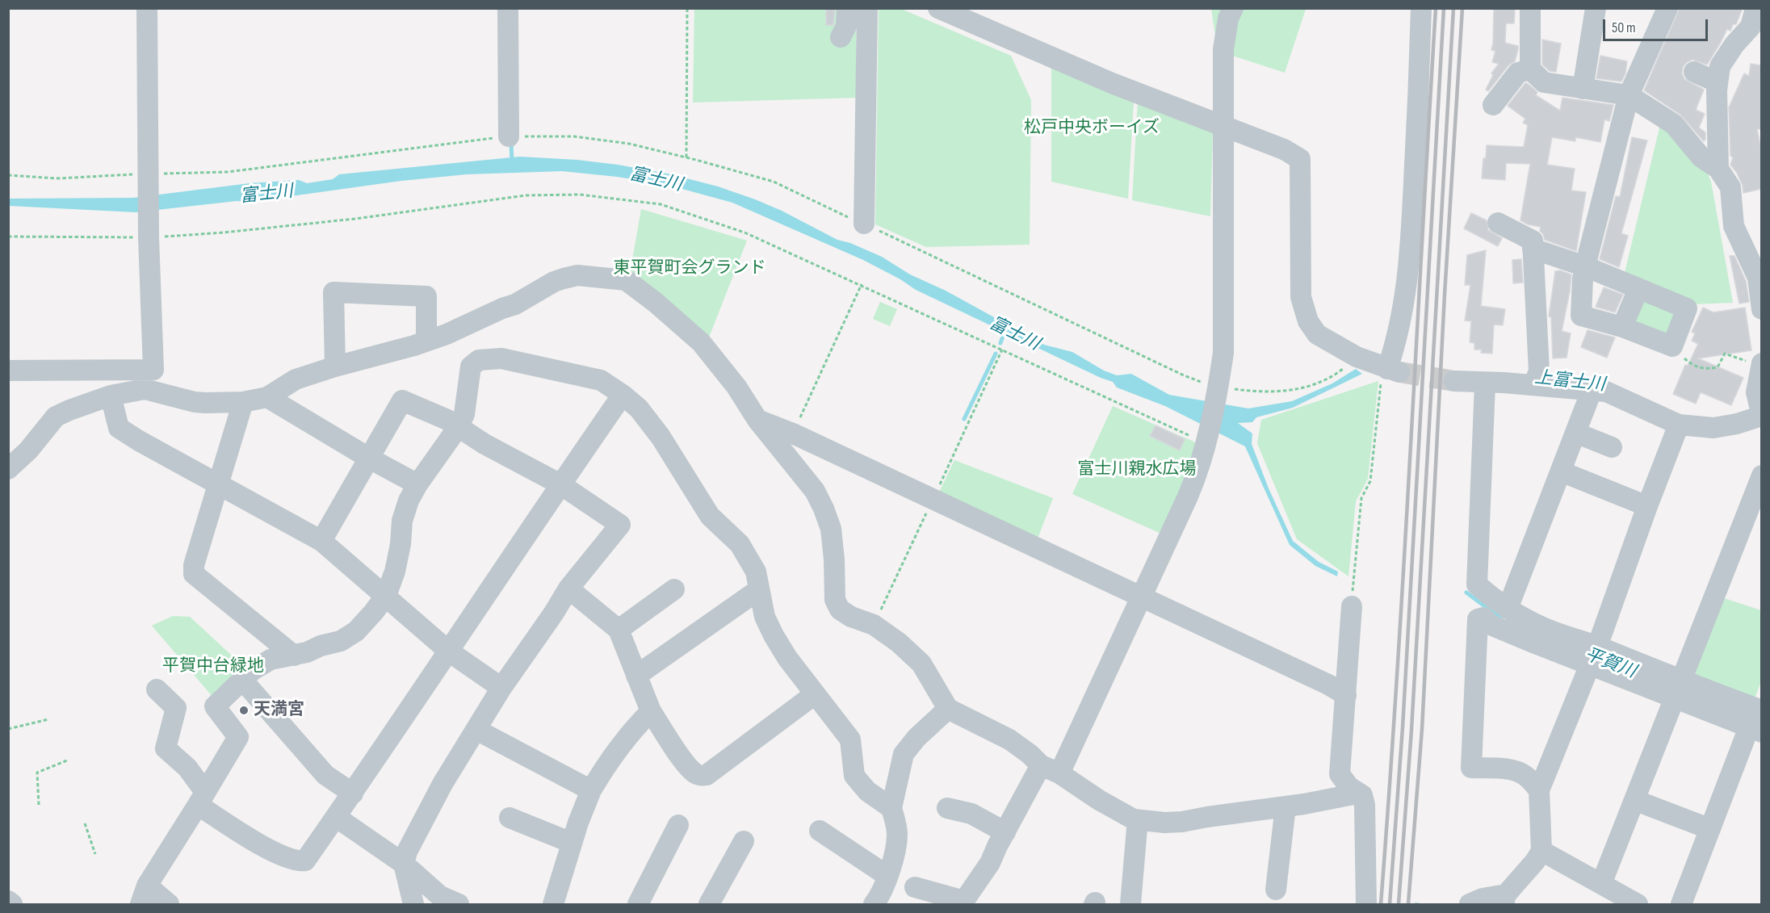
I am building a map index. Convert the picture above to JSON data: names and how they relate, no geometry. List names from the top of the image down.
{
  "water": ["富士川", "上富士川", "平賀川"],
  "parks": [
    "松戸中央ボーイズ",
    "東平賀町会グランド",
    "富士川親水広場",
    "平賀中台緑地"
  ],
  "places": ["天満宮"],
  "scale_bar": "50 m"
}
